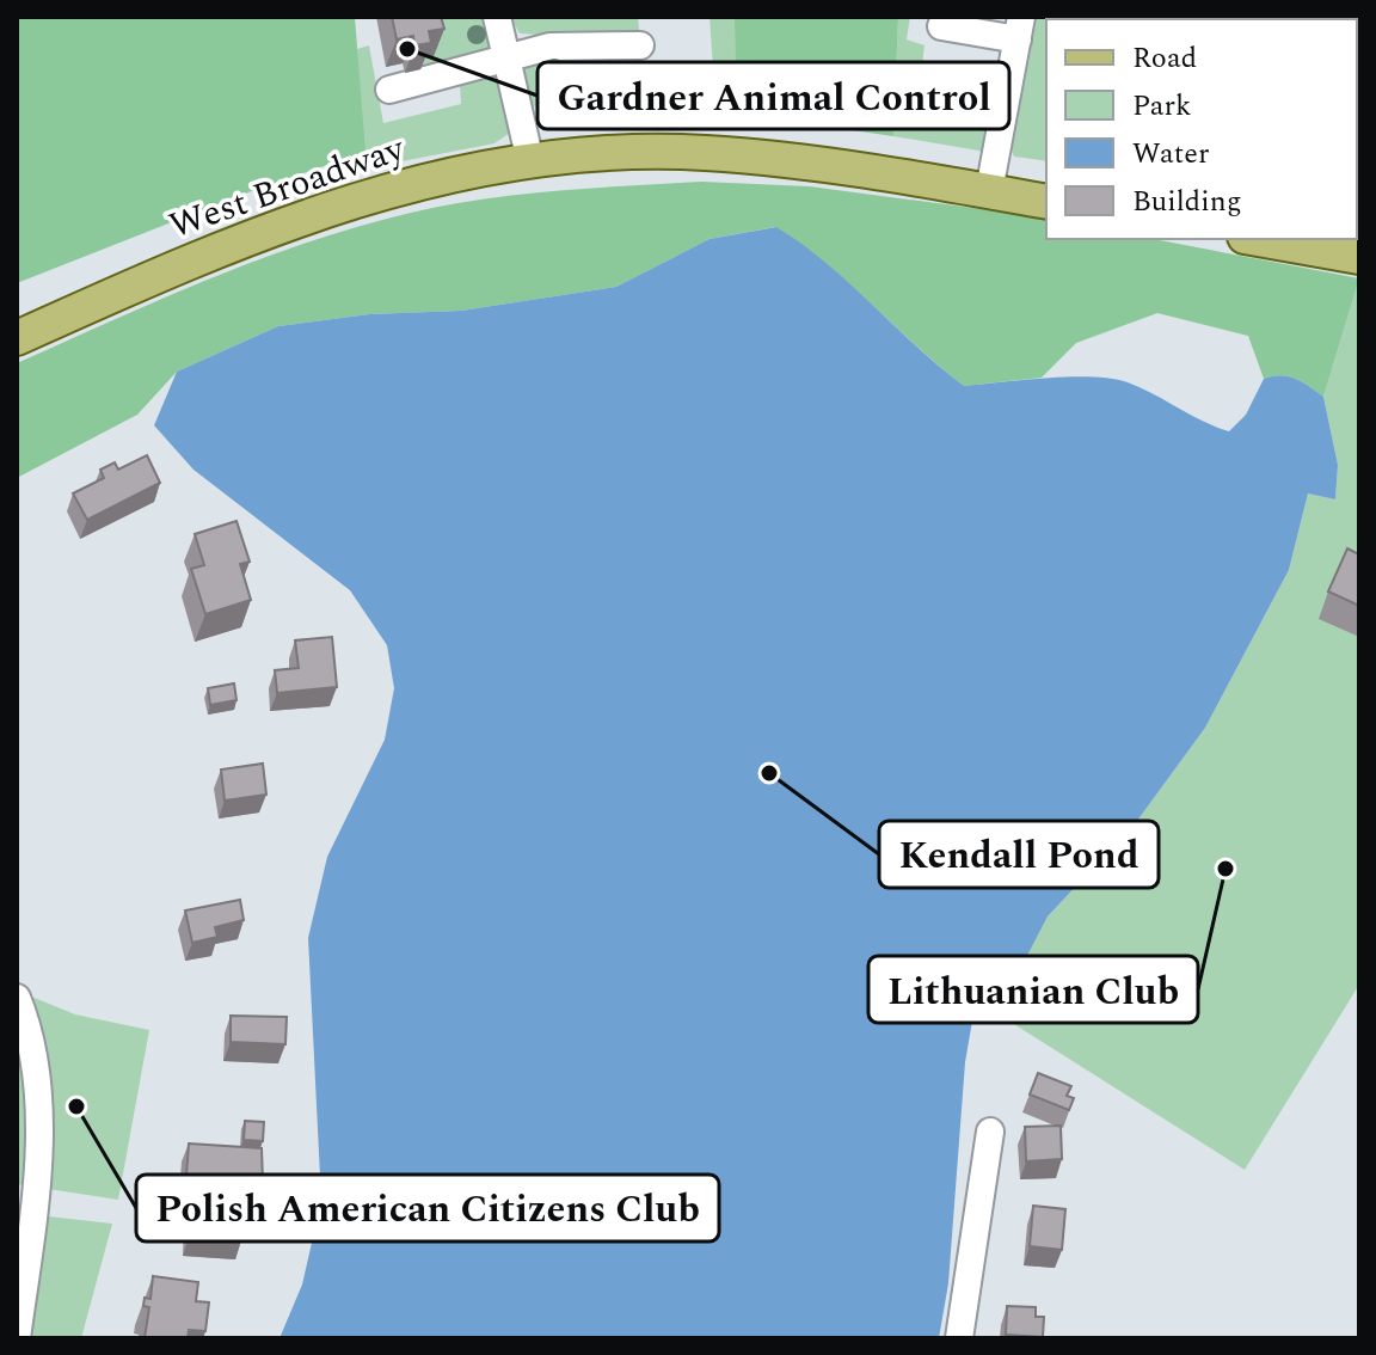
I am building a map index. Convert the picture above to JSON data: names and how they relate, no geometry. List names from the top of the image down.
{
  "streets": {
    "main road": ["West Broadway"]
  },
  "places": [
    "Gardner Animal Control",
    "Kendall Pond",
    "Lithuanian Club",
    "Polish American Citizens Club"
  ],
  "legend": [
    "Road",
    "Park",
    "Water",
    "Building"
  ]
}
